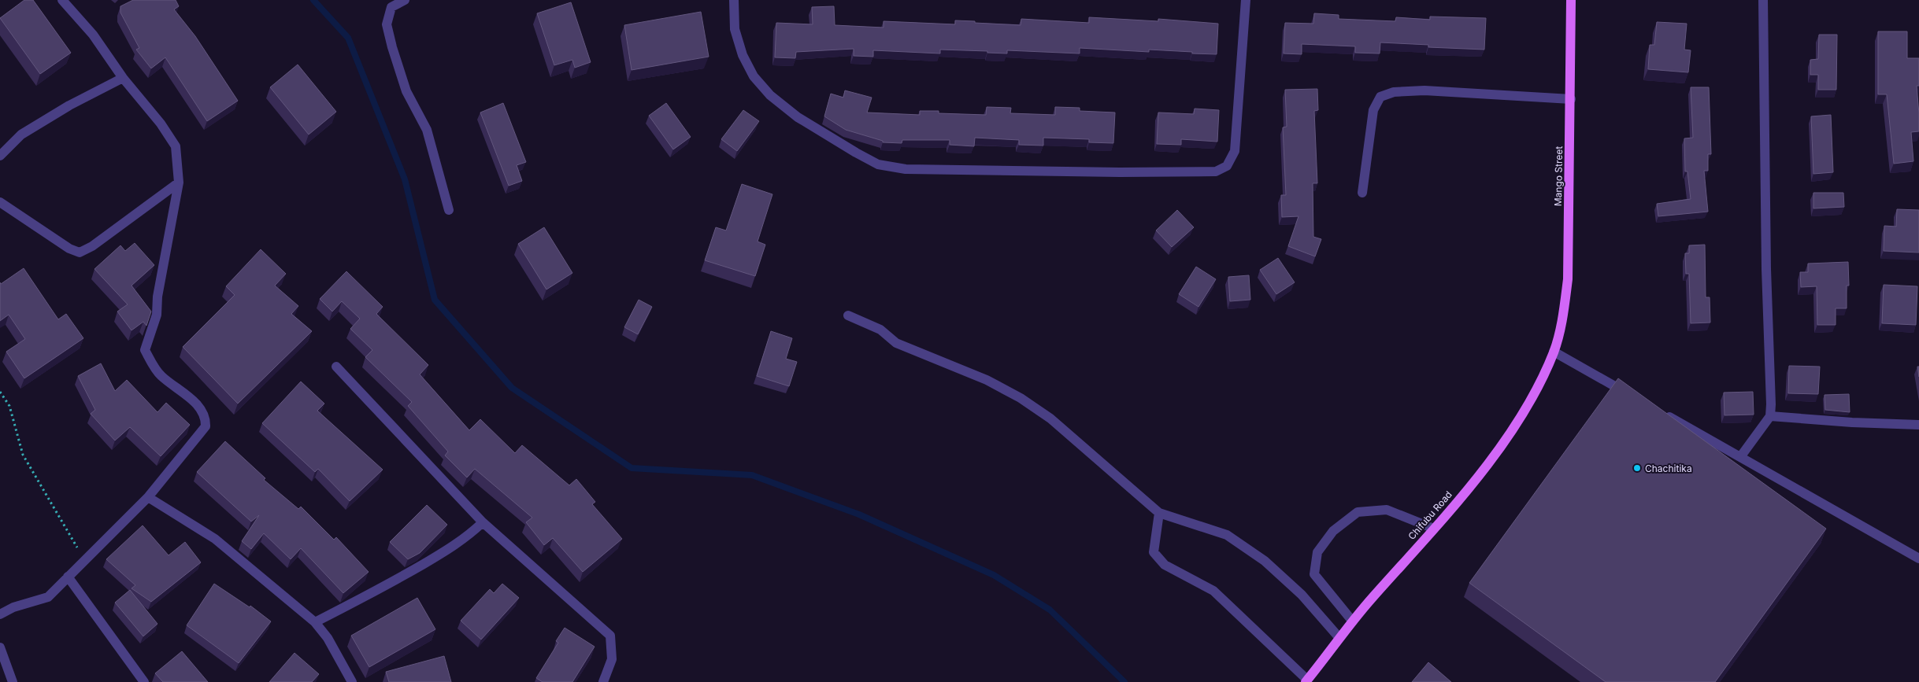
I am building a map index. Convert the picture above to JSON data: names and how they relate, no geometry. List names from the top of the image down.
{
  "streets": {
    "main road": ["Mango Street", "Chifubu Road"]
  },
  "crossings": [
    ["Mango Street", "Chifubu Road"]
  ],
  "places": ["Chachitika"]
}
